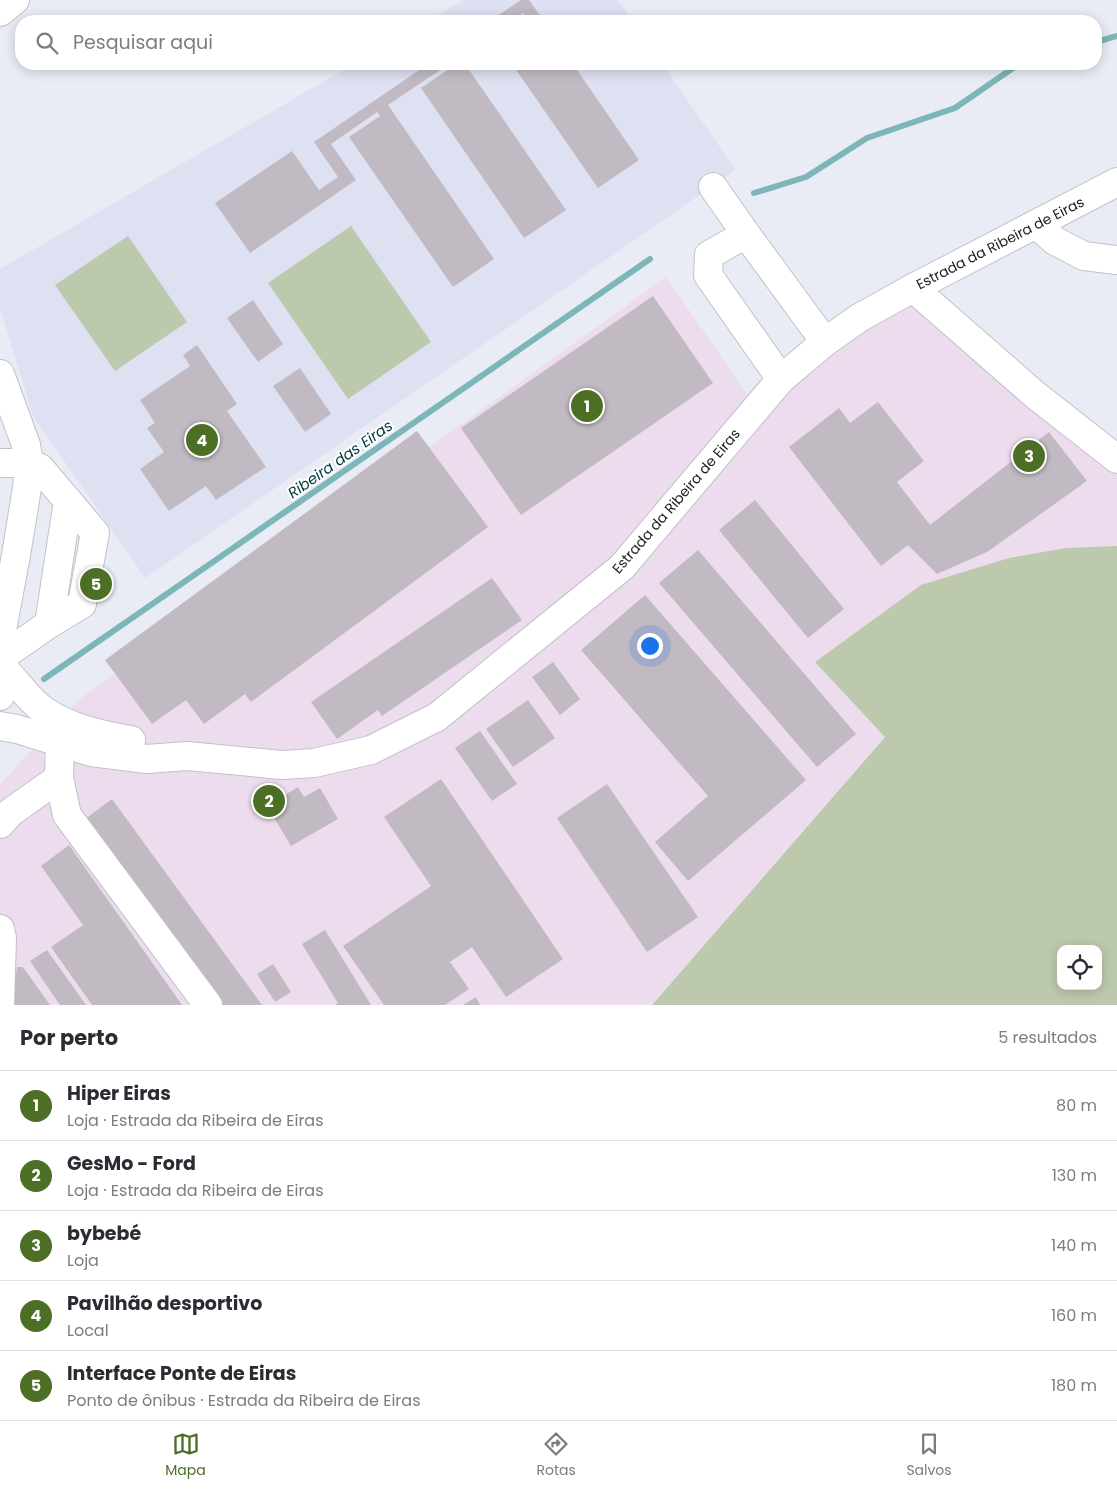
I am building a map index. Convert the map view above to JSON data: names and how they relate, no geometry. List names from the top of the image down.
{
  "streets": {
    "main road": ["Estrada da Ribeira de Eiras"]
  },
  "water": ["Ribeira das Eiras"],
  "page": {
    "search": "Pesquisar aqui",
    "pins": [
      "1",
      "4",
      "3",
      "5",
      "2"
    ],
    "heading": ["Por perto", "5 resultados"],
    "list": [
      {
        "mark": "1",
        "name": "Hiper Eiras",
        "note": "Loja · Estrada da Ribeira de Eiras",
        "value": "80 m"
      },
      {
        "mark": "2",
        "name": "GesMo - Ford",
        "note": "Loja · Estrada da Ribeira de Eiras",
        "value": "130 m"
      },
      {
        "mark": "3",
        "name": "bybebé",
        "note": "Loja",
        "value": "140 m"
      },
      {
        "mark": "4",
        "name": "Pavilhão desportivo",
        "note": "Local",
        "value": "160 m"
      },
      {
        "mark": "5",
        "name": "Interface Ponte de Eiras",
        "note": "Ponto de ônibus · Estrada da Ribeira de Eiras",
        "value": "180 m"
      }
    ],
    "nav": ["Mapa", "Rotas", "Salvos"]
  }
}
